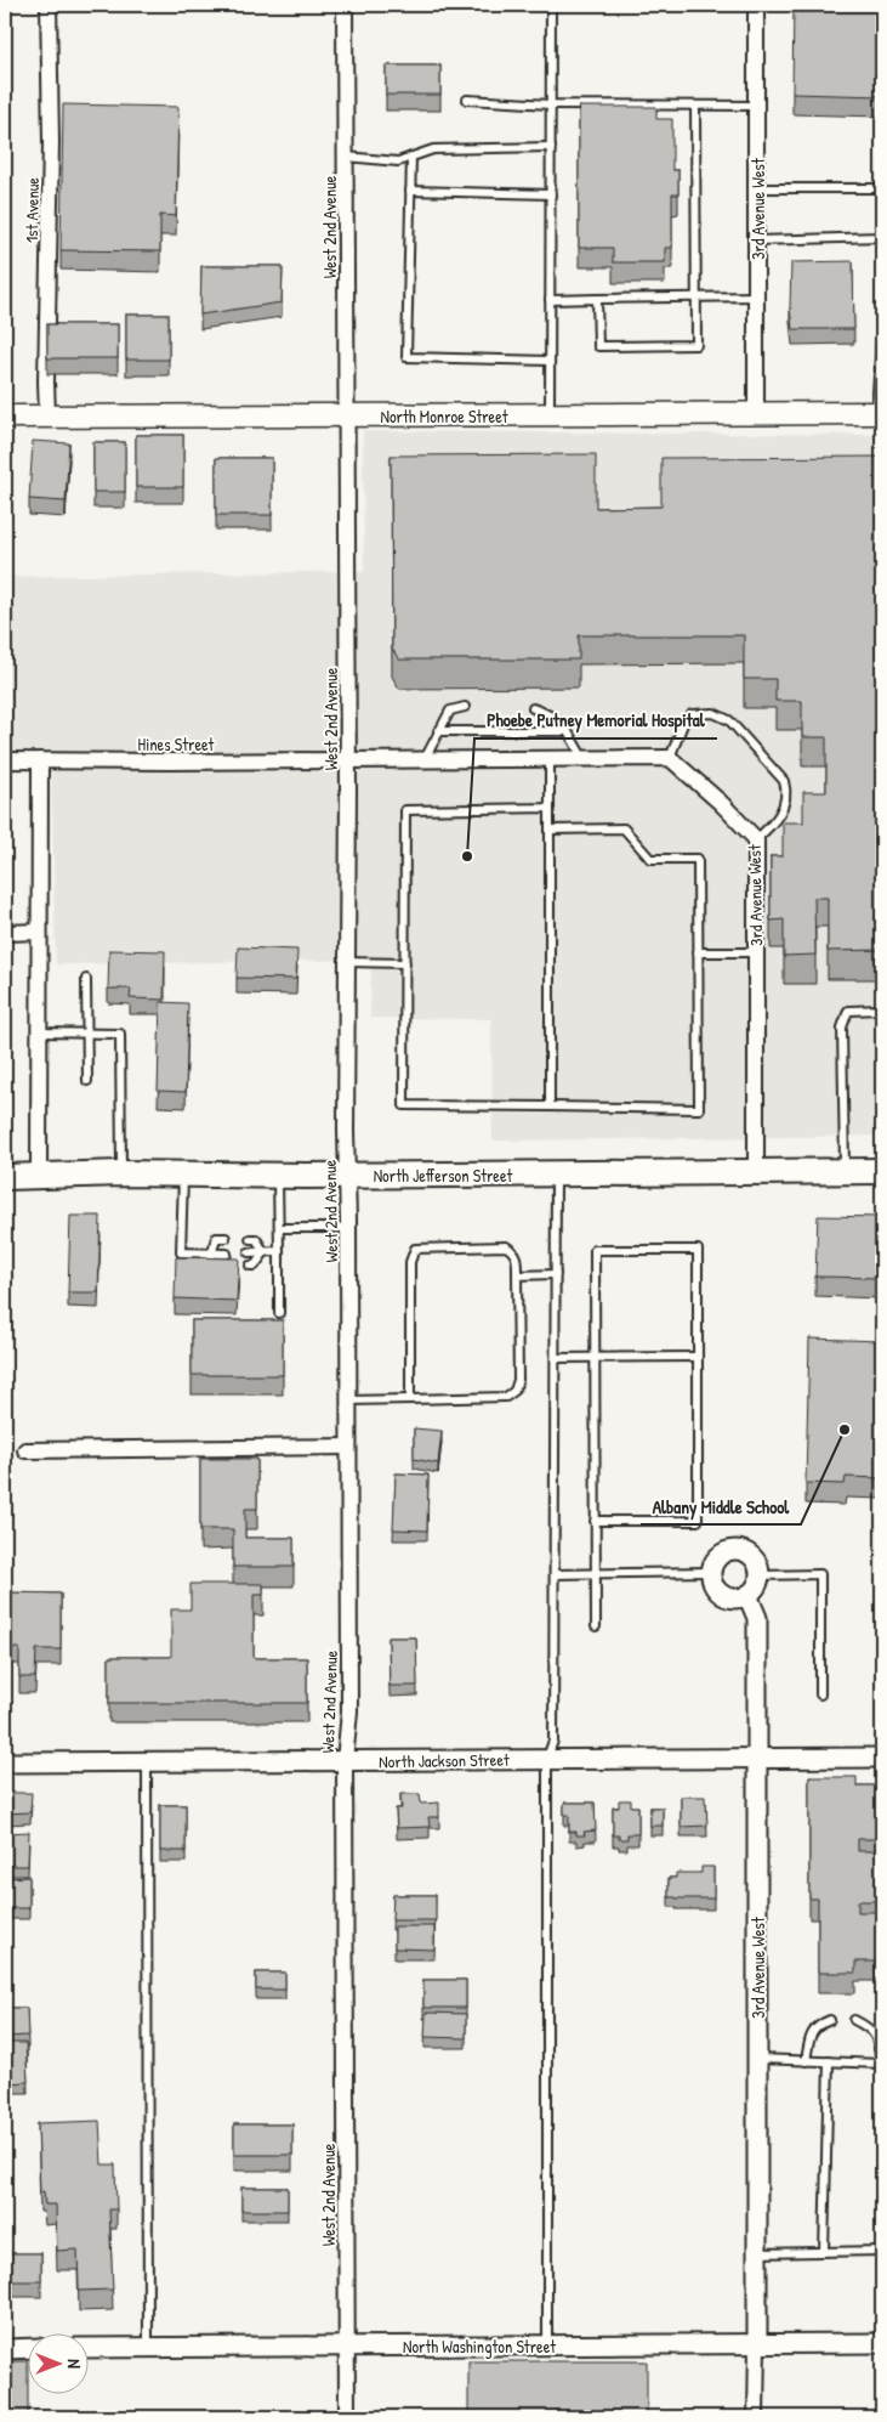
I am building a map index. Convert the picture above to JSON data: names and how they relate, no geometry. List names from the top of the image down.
{
  "streets": {
    "main road": ["North Monroe Street", "North Jefferson Street"],
    "street": [
      "3rd Avenue West",
      "1st Avenue",
      "West 2nd Avenue",
      "Hines Street",
      "North Jackson Street",
      "North Washington Street"
    ]
  },
  "crossings": [
    ["3rd Avenue West", "North Monroe Street"],
    ["3rd Avenue West", "North Jefferson Street"],
    ["3rd Avenue West", "North Jackson Street"],
    ["3rd Avenue West", "North Washington Street"],
    ["1st Avenue", "North Monroe Street"],
    ["West 2nd Avenue", "North Monroe Street"],
    ["West 2nd Avenue", "Hines Street"],
    ["West 2nd Avenue", "North Jefferson Street"],
    ["West 2nd Avenue", "North Jackson Street"],
    ["West 2nd Avenue", "North Washington Street"]
  ],
  "places": ["Phoebe Putney Memorial Hospital", "Albany Middle School"],
  "north": "right"
}
